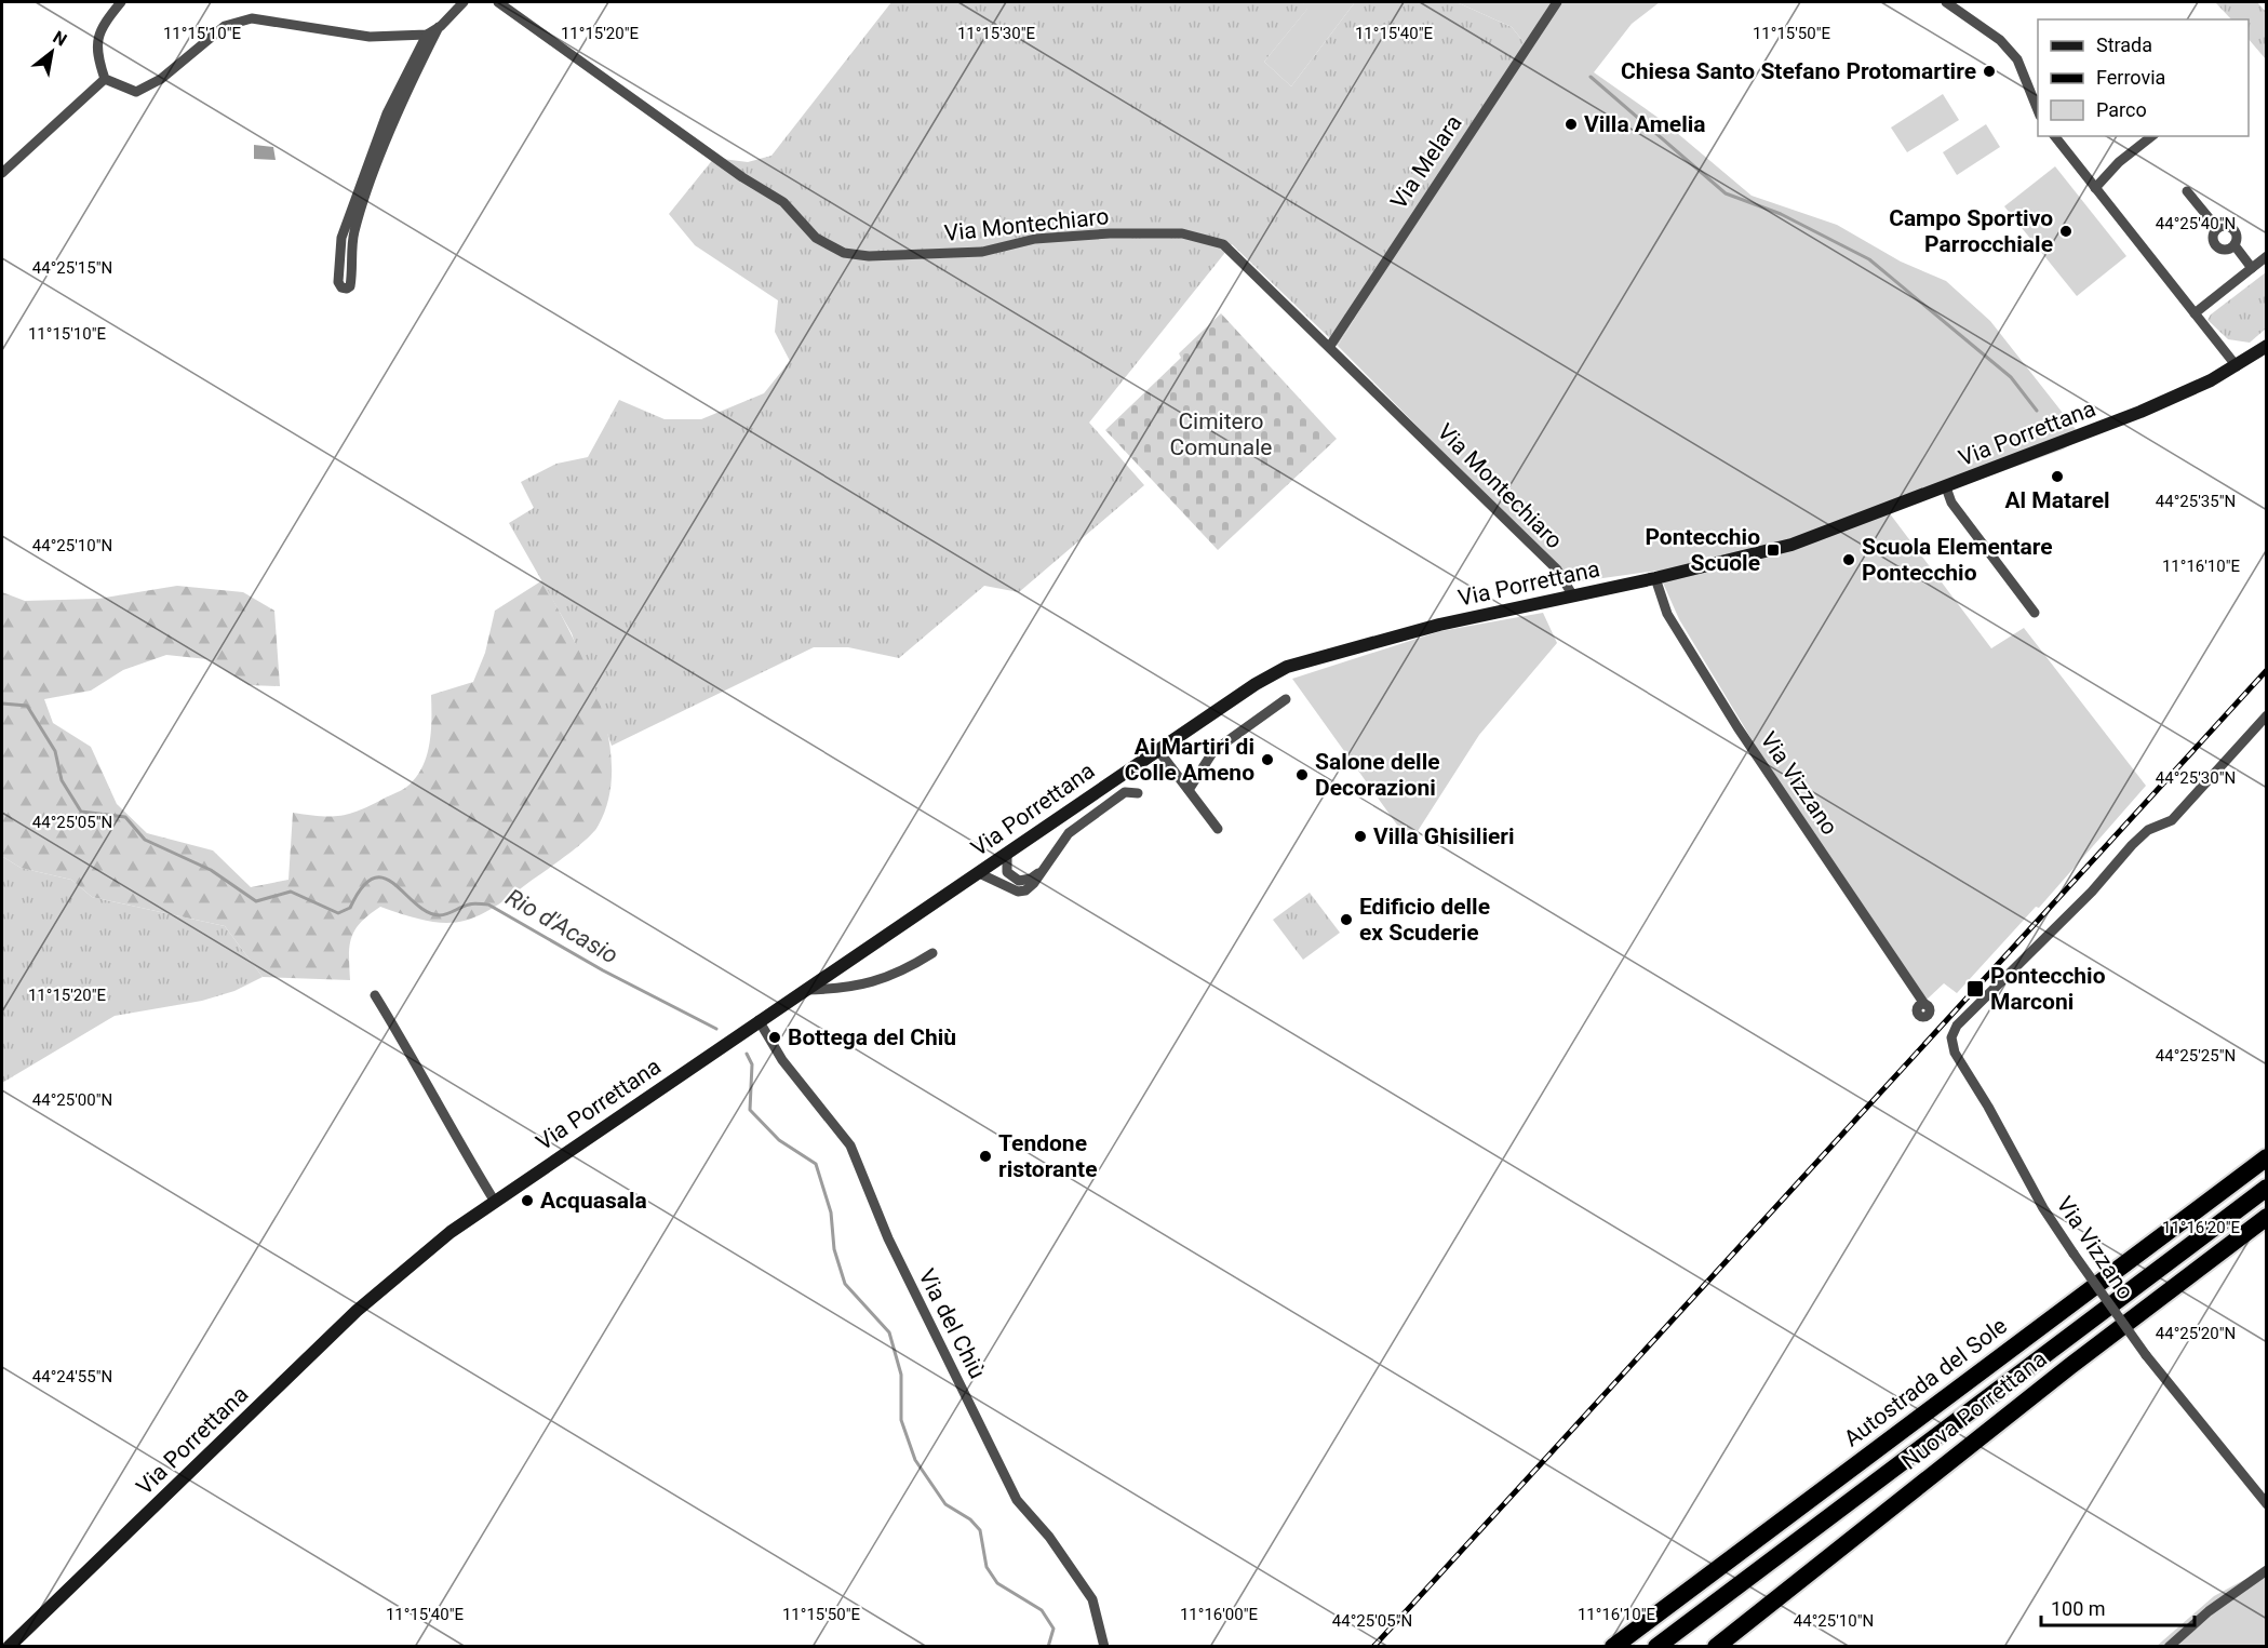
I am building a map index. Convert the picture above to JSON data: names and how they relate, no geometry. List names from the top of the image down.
{
  "streets": {
    "highway": ["Autostrada del Sole", "Nuova Porrettana"],
    "main road": ["Via Porrettana"],
    "street": [
      "Via Melara",
      "Via Montechiaro",
      "Via Vizzano",
      "Via del Chiù"
    ]
  },
  "crossings": [
    ["Via Melara", "Via Montechiaro"],
    ["Via Montechiaro", "Via Porrettana"],
    ["Via Porrettana", "Via Vizzano"],
    ["Via Porrettana", "Via del Chiù"]
  ],
  "water": ["Rio d'Acasio"],
  "parks": ["Cimitero Comunale"],
  "places": {
    "other": [
      "Chiesa Santo Stefano Protomartire",
      "Villa Amelia",
      "Campo Sportivo Parrocchiale",
      "Al Matarel",
      "Scuola Elementare Pontecchio",
      "Ai Martiri di Colle Ameno",
      "Salone delle Decorazioni",
      "Villa Ghisilieri",
      "Edificio delle ex Scuderie",
      "Bottega del Chiù",
      "Tendone ristorante",
      "Acquasala"
    ],
    "transit": ["Pontecchio Scuole", "Pontecchio Marconi"]
  },
  "legend": ["Strada", "Ferrovia", "Parco"],
  "scale_bar": "100 m",
  "north": "top right",
  "coordinates": [
    "11°15'30\"E",
    "11°15'40\"E",
    "11°15'50\"E",
    "11°15'10\"E",
    "11°15'20\"E",
    "44°25'40\"N",
    "44°25'15\"N",
    "44°25'35\"N",
    "44°25'10\"N",
    "11°16'10\"E",
    "44°25'30\"N",
    "44°25'05\"N",
    "44°25'25\"N",
    "44°25'00\"N",
    "11°16'20\"E",
    "44°25'20\"N",
    "44°24'55\"N",
    "11°16'00\"E"
  ]
}
